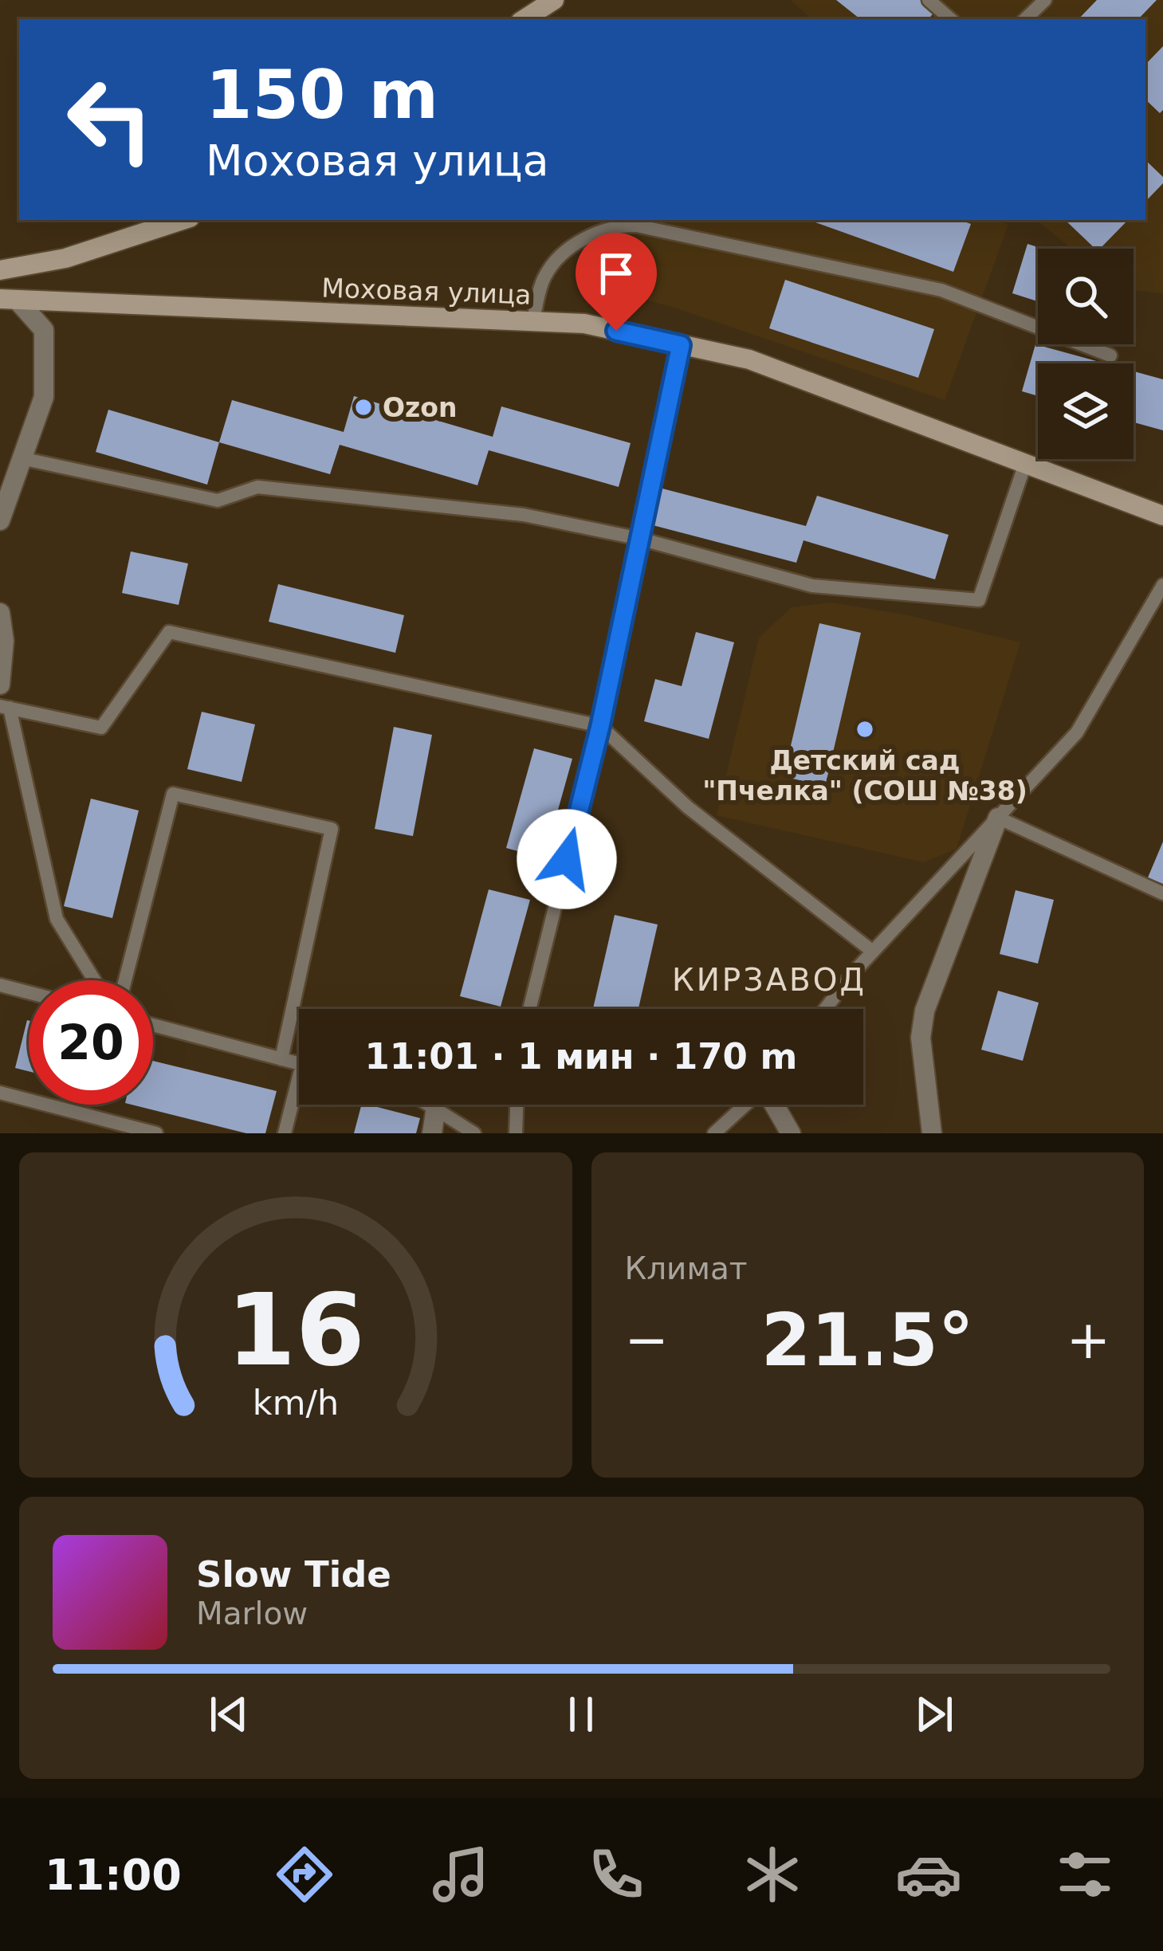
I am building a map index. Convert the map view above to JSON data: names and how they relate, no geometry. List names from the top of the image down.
{
  "streets": {
    "street": ["Моховая улица"]
  },
  "districts": ["КИРЗАВОД"],
  "places": ["Ozon", "Детский сад \"Пчелка\" (СОШ №38)"],
  "page": {
    "turn": ["150 m", "Моховая улица"],
    "limit": "20",
    "trip": "11:01 · 1 мин · 170 m",
    "tile": "Климат",
    "heat": ["−", "21.5°", "+"],
    "song": ["Slow Tide", "Marlow"],
    "tabs": "11:00",
    "gauge": ["16", "km/h"]
  }
}
